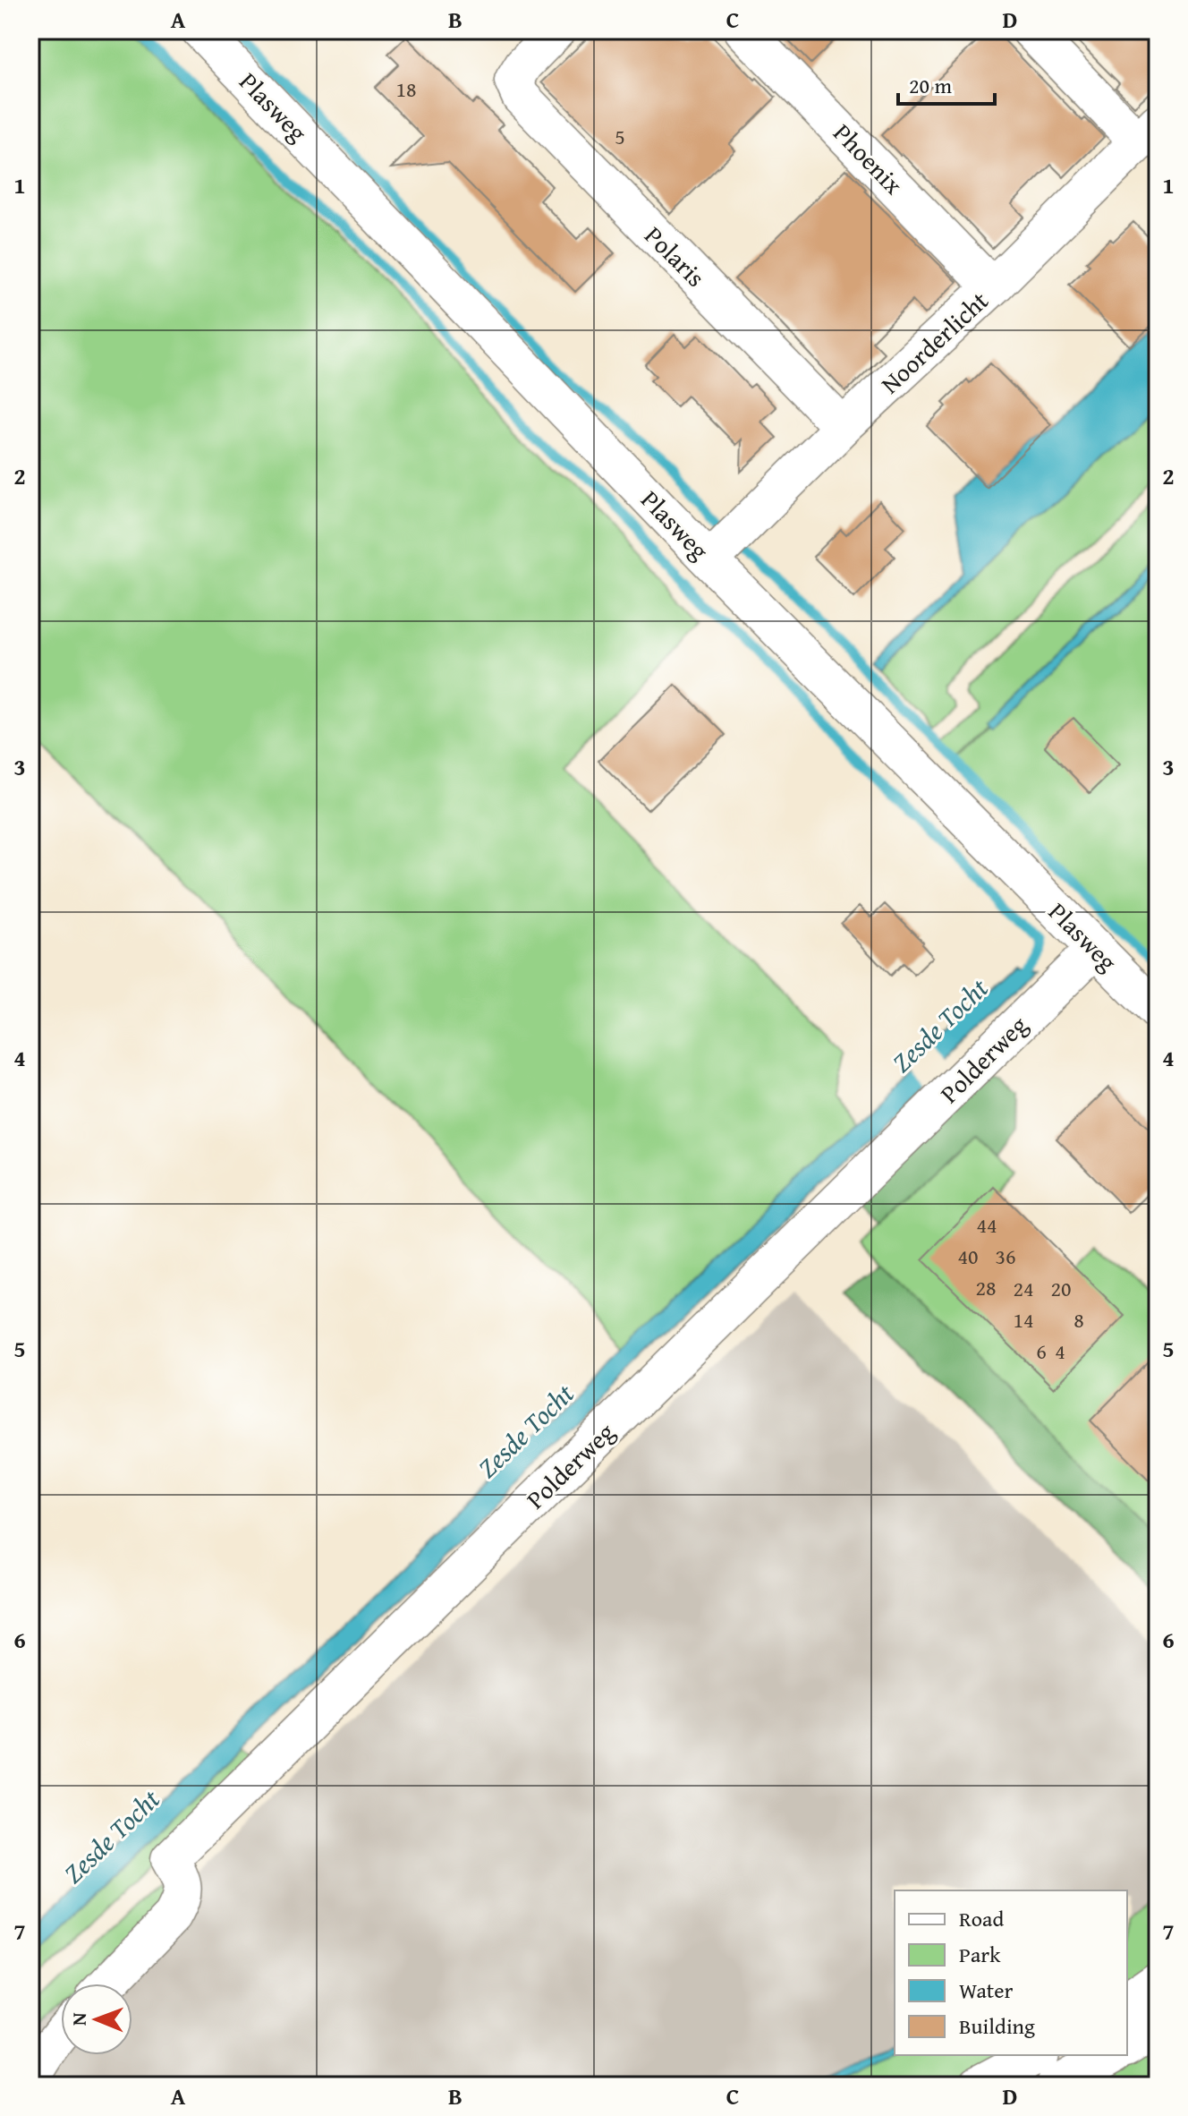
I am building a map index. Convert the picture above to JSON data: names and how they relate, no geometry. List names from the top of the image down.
{
  "streets": {
    "street": [
      "Plasweg",
      "Phoenix",
      "Polaris",
      "Noorderlicht",
      "Polderweg"
    ]
  },
  "crossings": [
    ["Plasweg", "Noorderlicht"],
    ["Plasweg", "Polderweg"],
    ["Phoenix", "Noorderlicht"],
    ["Polaris", "Noorderlicht"]
  ],
  "water": ["Zesde Tocht"],
  "house_numbers": [
    "18",
    "5",
    "44",
    "40",
    "36",
    "28",
    "24",
    "20",
    "14",
    "8",
    "6",
    "4"
  ],
  "legend": [
    "Road",
    "Park",
    "Water",
    "Building"
  ],
  "scale_bar": "20 m",
  "north": "left",
  "grid": {
    "columns": [
      "A",
      "B",
      "C",
      "D"
    ],
    "rows": [
      "1",
      "2",
      "3",
      "4",
      "5",
      "6",
      "7"
    ]
  }
}
